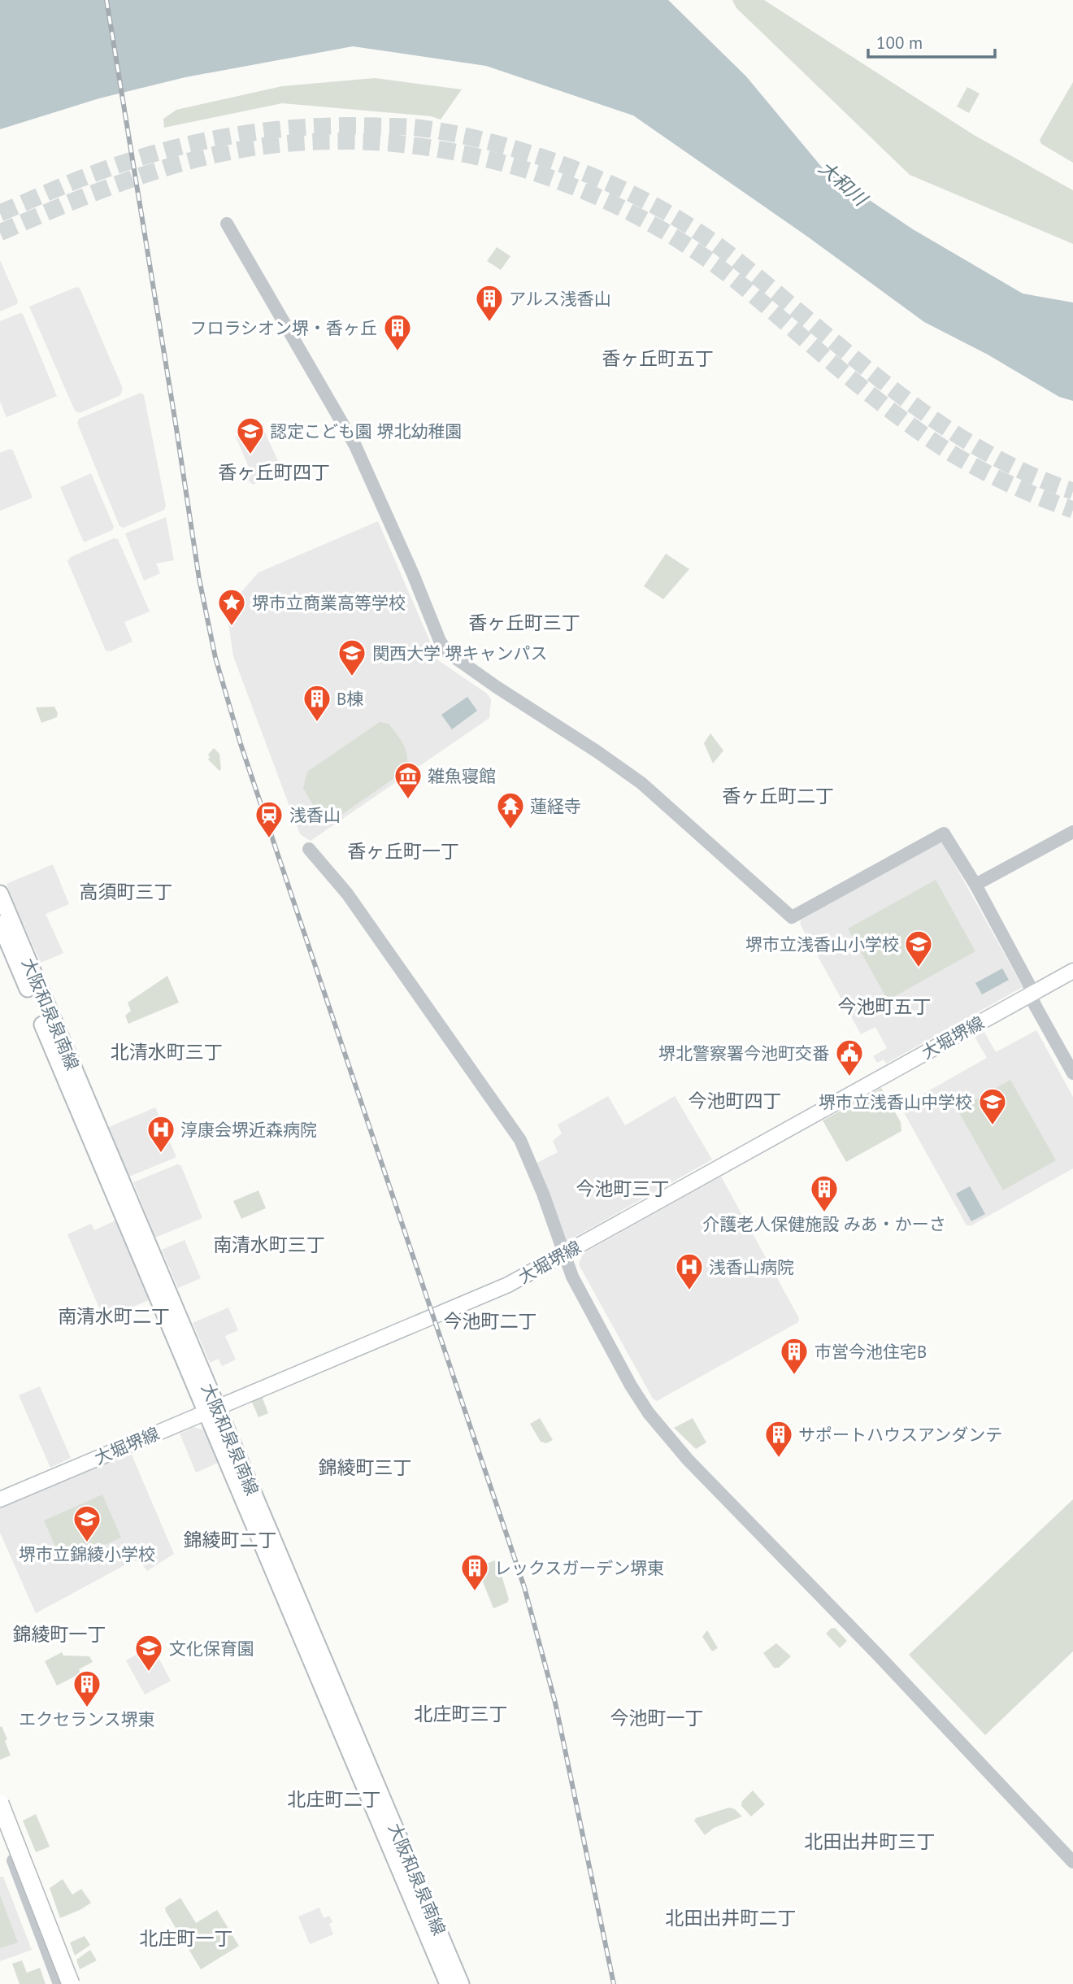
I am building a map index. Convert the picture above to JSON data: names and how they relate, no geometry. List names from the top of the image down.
{
  "streets": {
    "main road": ["大阪和泉泉南線", "大堀堺線"]
  },
  "crossings": [
    ["大阪和泉泉南線", "大堀堺線"]
  ],
  "districts": [
    "香ヶ丘町五丁",
    "香ヶ丘町四丁",
    "香ヶ丘町三丁",
    "香ヶ丘町二丁",
    "香ヶ丘町一丁",
    "高須町三丁",
    "今池町五丁",
    "北清水町三丁",
    "今池町四丁",
    "今池町三丁",
    "南清水町三丁",
    "南清水町二丁",
    "今池町二丁",
    "錦綾町三丁",
    "錦綾町二丁",
    "錦綾町一丁",
    "北庄町三丁",
    "今池町一丁",
    "北庄町二丁",
    "北田出井町三丁",
    "北田出井町二丁",
    "北庄町一丁"
  ],
  "water": ["大和川"],
  "places": {
    "building": [
      "アルス浅香山",
      "フロラシオン堺・香ヶ丘",
      "B棟",
      "介護老人保健施設 みあ・かーさ",
      "市営今池住宅B",
      "サポートハウスアンダンテ",
      "レックスガーデン堺東",
      "エクセランス堺東"
    ],
    "school or university": [
      "認定こども園 堺北幼稚園",
      "関西大学 堺キャンパス",
      "堺市立浅香山小学校",
      "堺市立浅香山中学校",
      "堺市立錦綾小学校",
      "文化保育園"
    ],
    "place": ["堺市立商業高等学校"],
    "museum": ["雑魚寝館"],
    "temple": ["蓮経寺"],
    "station": ["浅香山"],
    "public building": ["堺北警察署今池町交番"],
    "hospital": ["淳康会堺近森病院", "浅香山病院"]
  },
  "scale_bar": "100 m"
}
